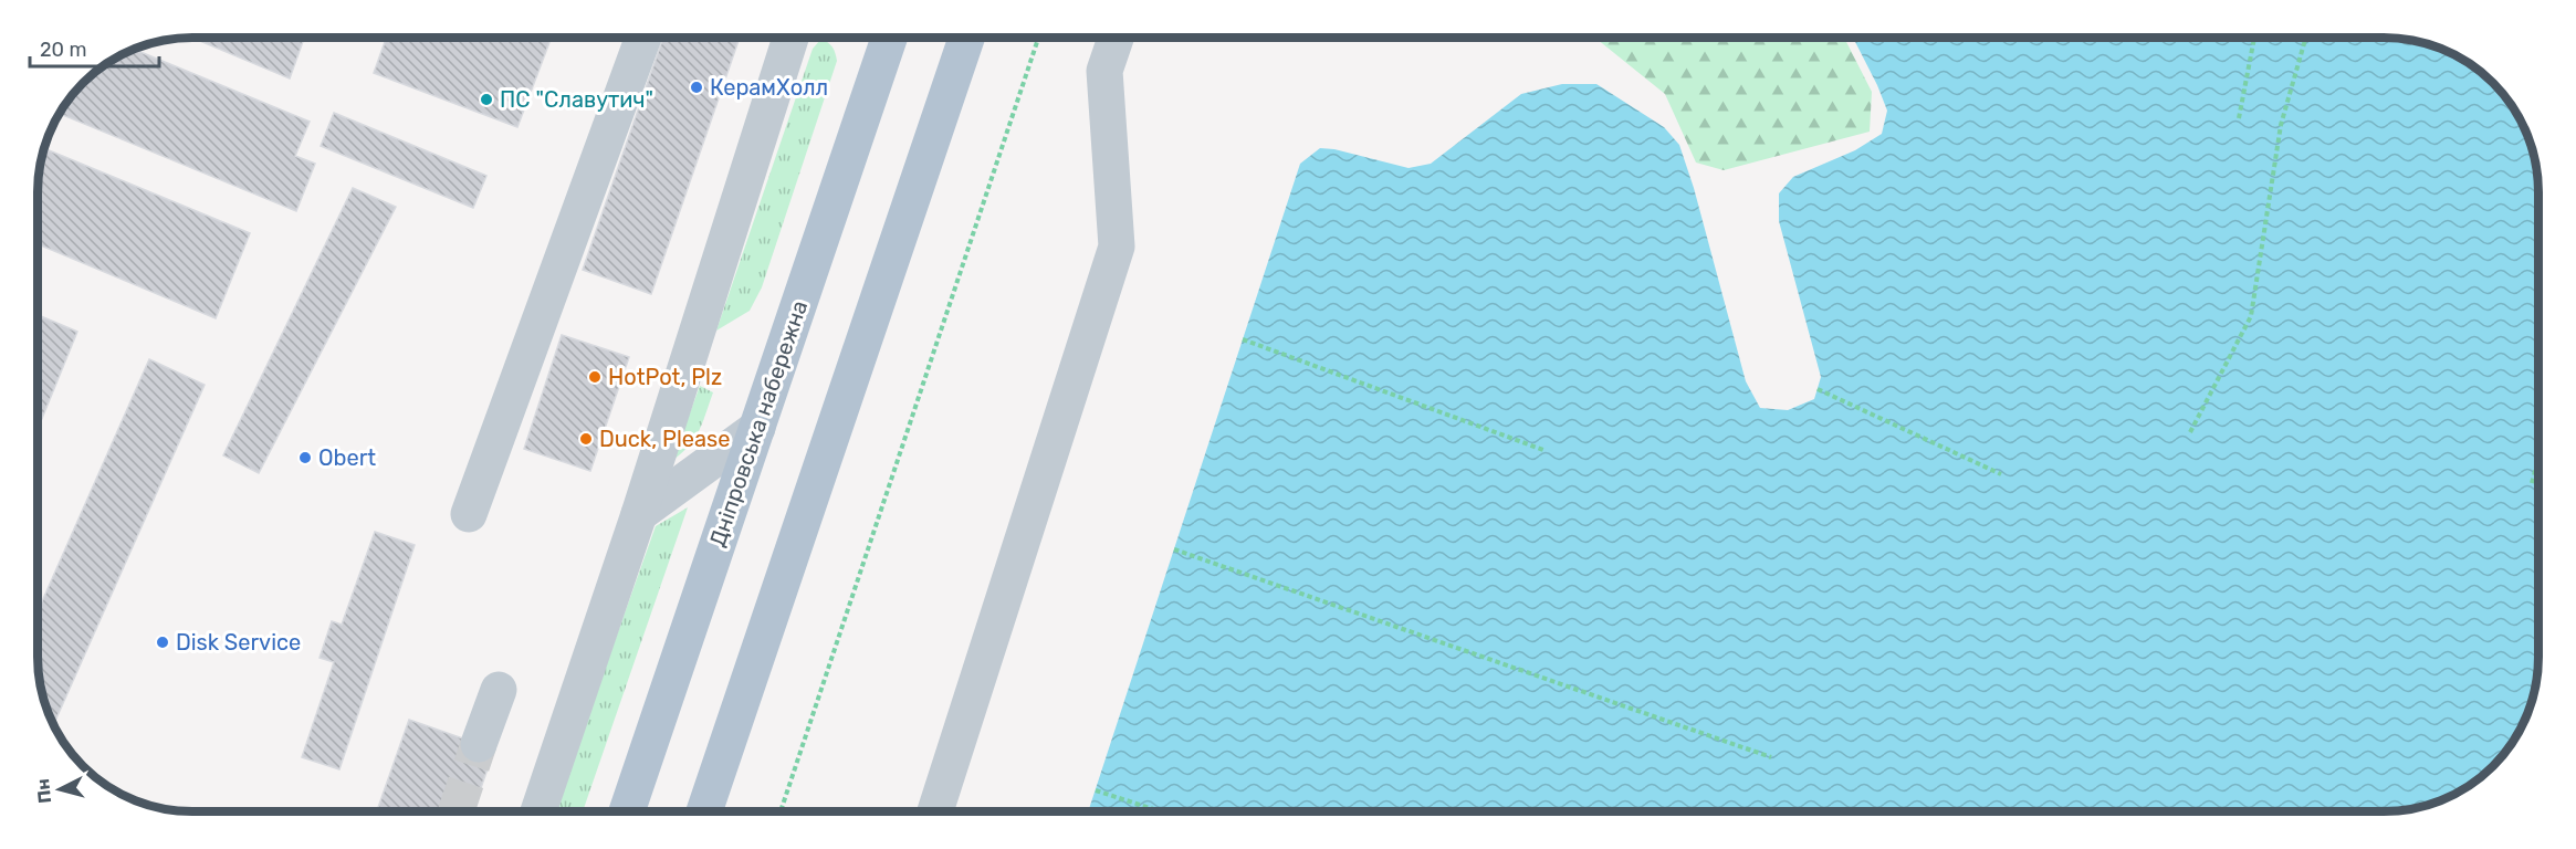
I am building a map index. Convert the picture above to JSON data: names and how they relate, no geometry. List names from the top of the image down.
{
  "streets": {
    "main road": ["Дніпровська набережна"]
  },
  "places": [
    "КерамХолл",
    "ПС \"Славутич\"",
    "HotPot, Plz",
    "Duck, Please",
    "Obert",
    "Disk Service"
  ],
  "scale_bar": "20 m",
  "north": "left"
}
